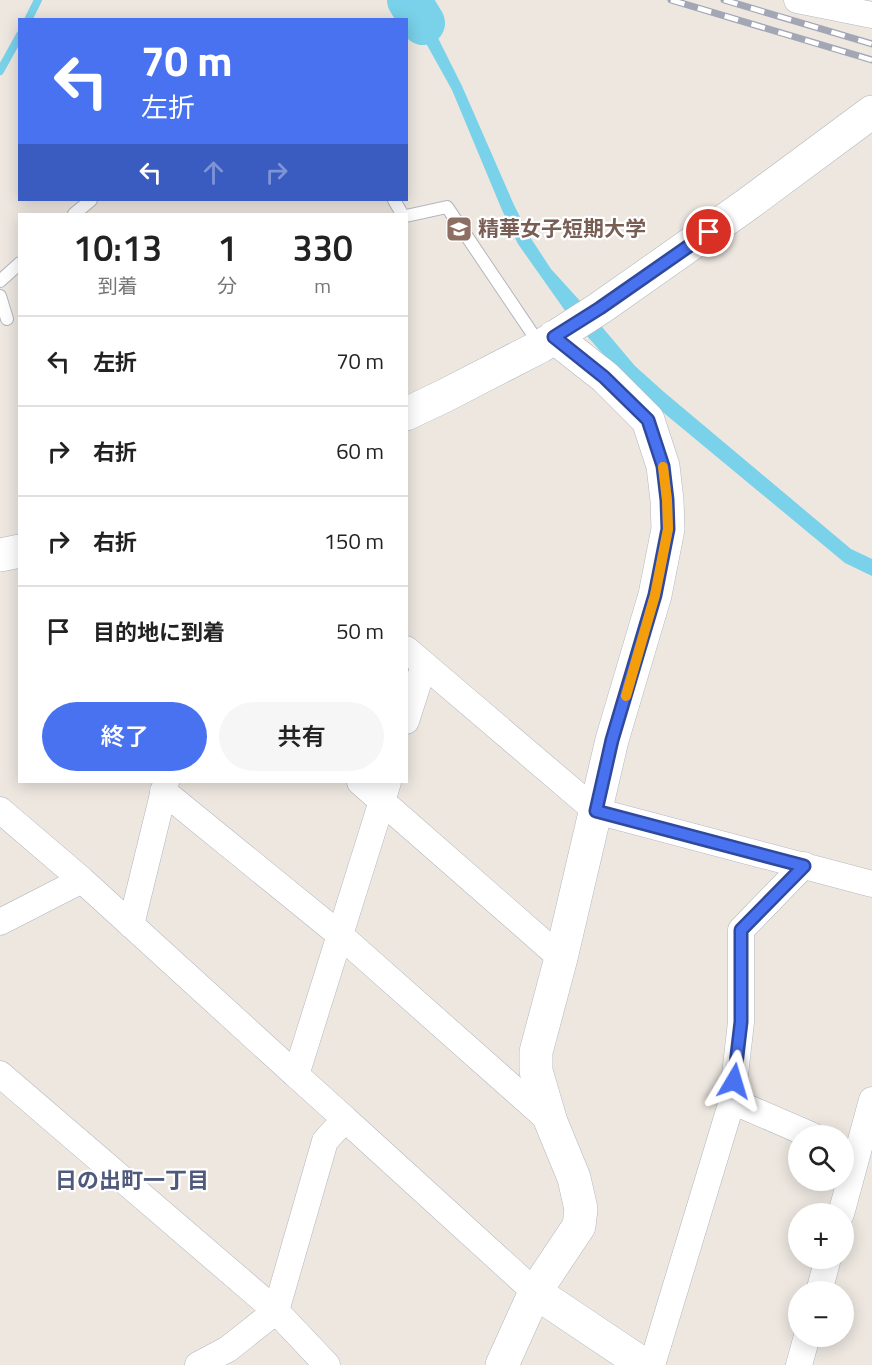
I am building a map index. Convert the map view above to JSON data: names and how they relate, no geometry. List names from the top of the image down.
{
  "districts": ["日の出町一丁目"],
  "places": {
    "school or university": ["精華女子短期大学"]
  },
  "page": {
    "turn": ["70 m", "左折"],
    "eta": [
      "10:13",
      "到着",
      "1",
      "分",
      "330",
      "m"
    ],
    "list": [
      {
        "name": "左折",
        "value": "70 m"
      },
      {
        "name": "右折",
        "value": "60 m"
      },
      {
        "name": "右折",
        "value": "150 m"
      },
      {
        "name": "目的地に到着",
        "value": "50 m"
      }
    ],
    "buttons": ["終了", "共有"],
    "map_buttons": ["+", "−"]
  }
}
